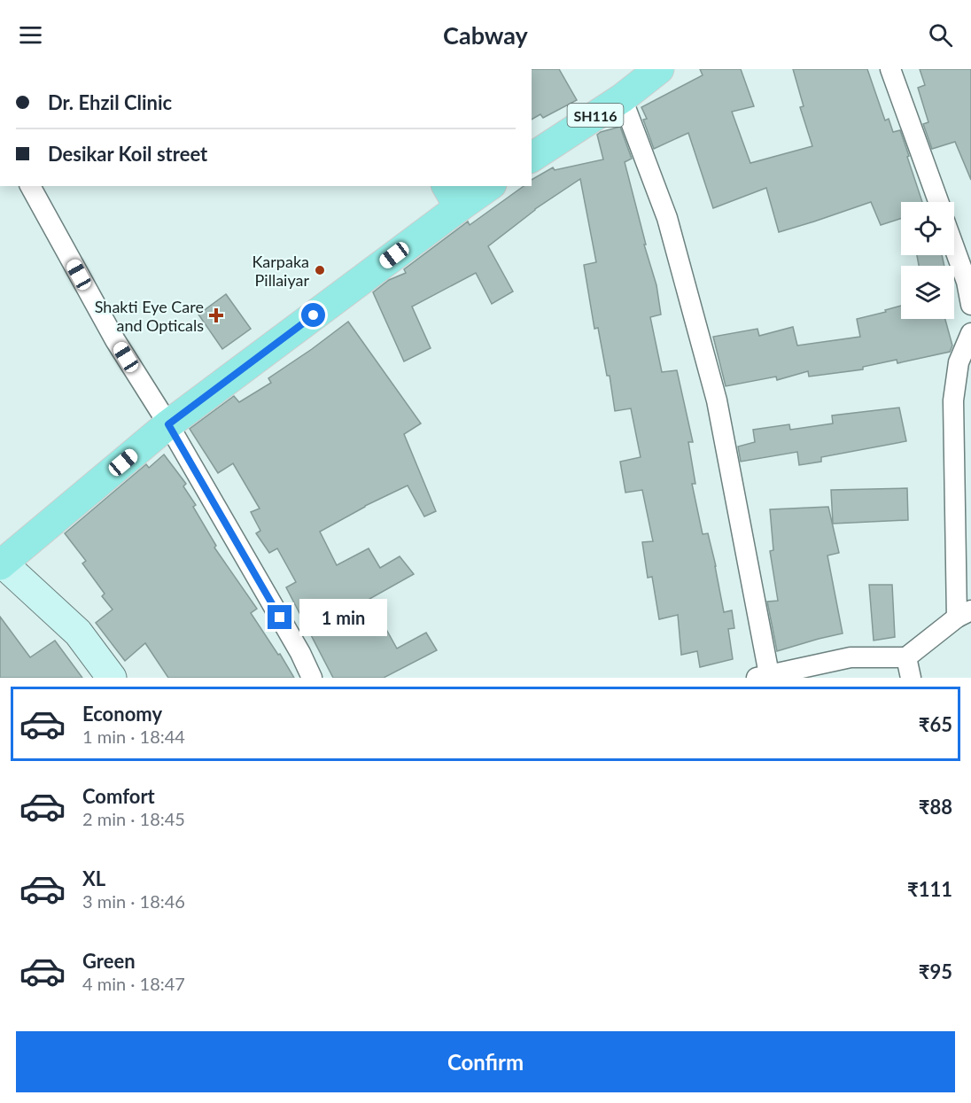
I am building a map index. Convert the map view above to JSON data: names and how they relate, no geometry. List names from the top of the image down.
{
  "streets": {
    "main road": ["SH116"]
  },
  "places": {
    "other": ["Karpaka Pillaiyar"],
    "health": ["Shakti Eye Care and Opticals"]
  },
  "page": {
    "header": "Cabway",
    "banner": ["Dr. Ehzil Clinic", "Desikar Koil street"],
    "bubble": "1 min",
    "list": [
      {
        "name": "Economy",
        "note": "1 min · 18:44",
        "value": "₹65"
      },
      {
        "name": "Comfort",
        "note": "2 min · 18:45",
        "value": "₹88"
      },
      {
        "name": "XL",
        "note": "3 min · 18:46",
        "value": "₹111"
      },
      {
        "name": "Green",
        "note": "4 min · 18:47",
        "value": "₹95"
      }
    ],
    "buttons": "Confirm"
  }
}
